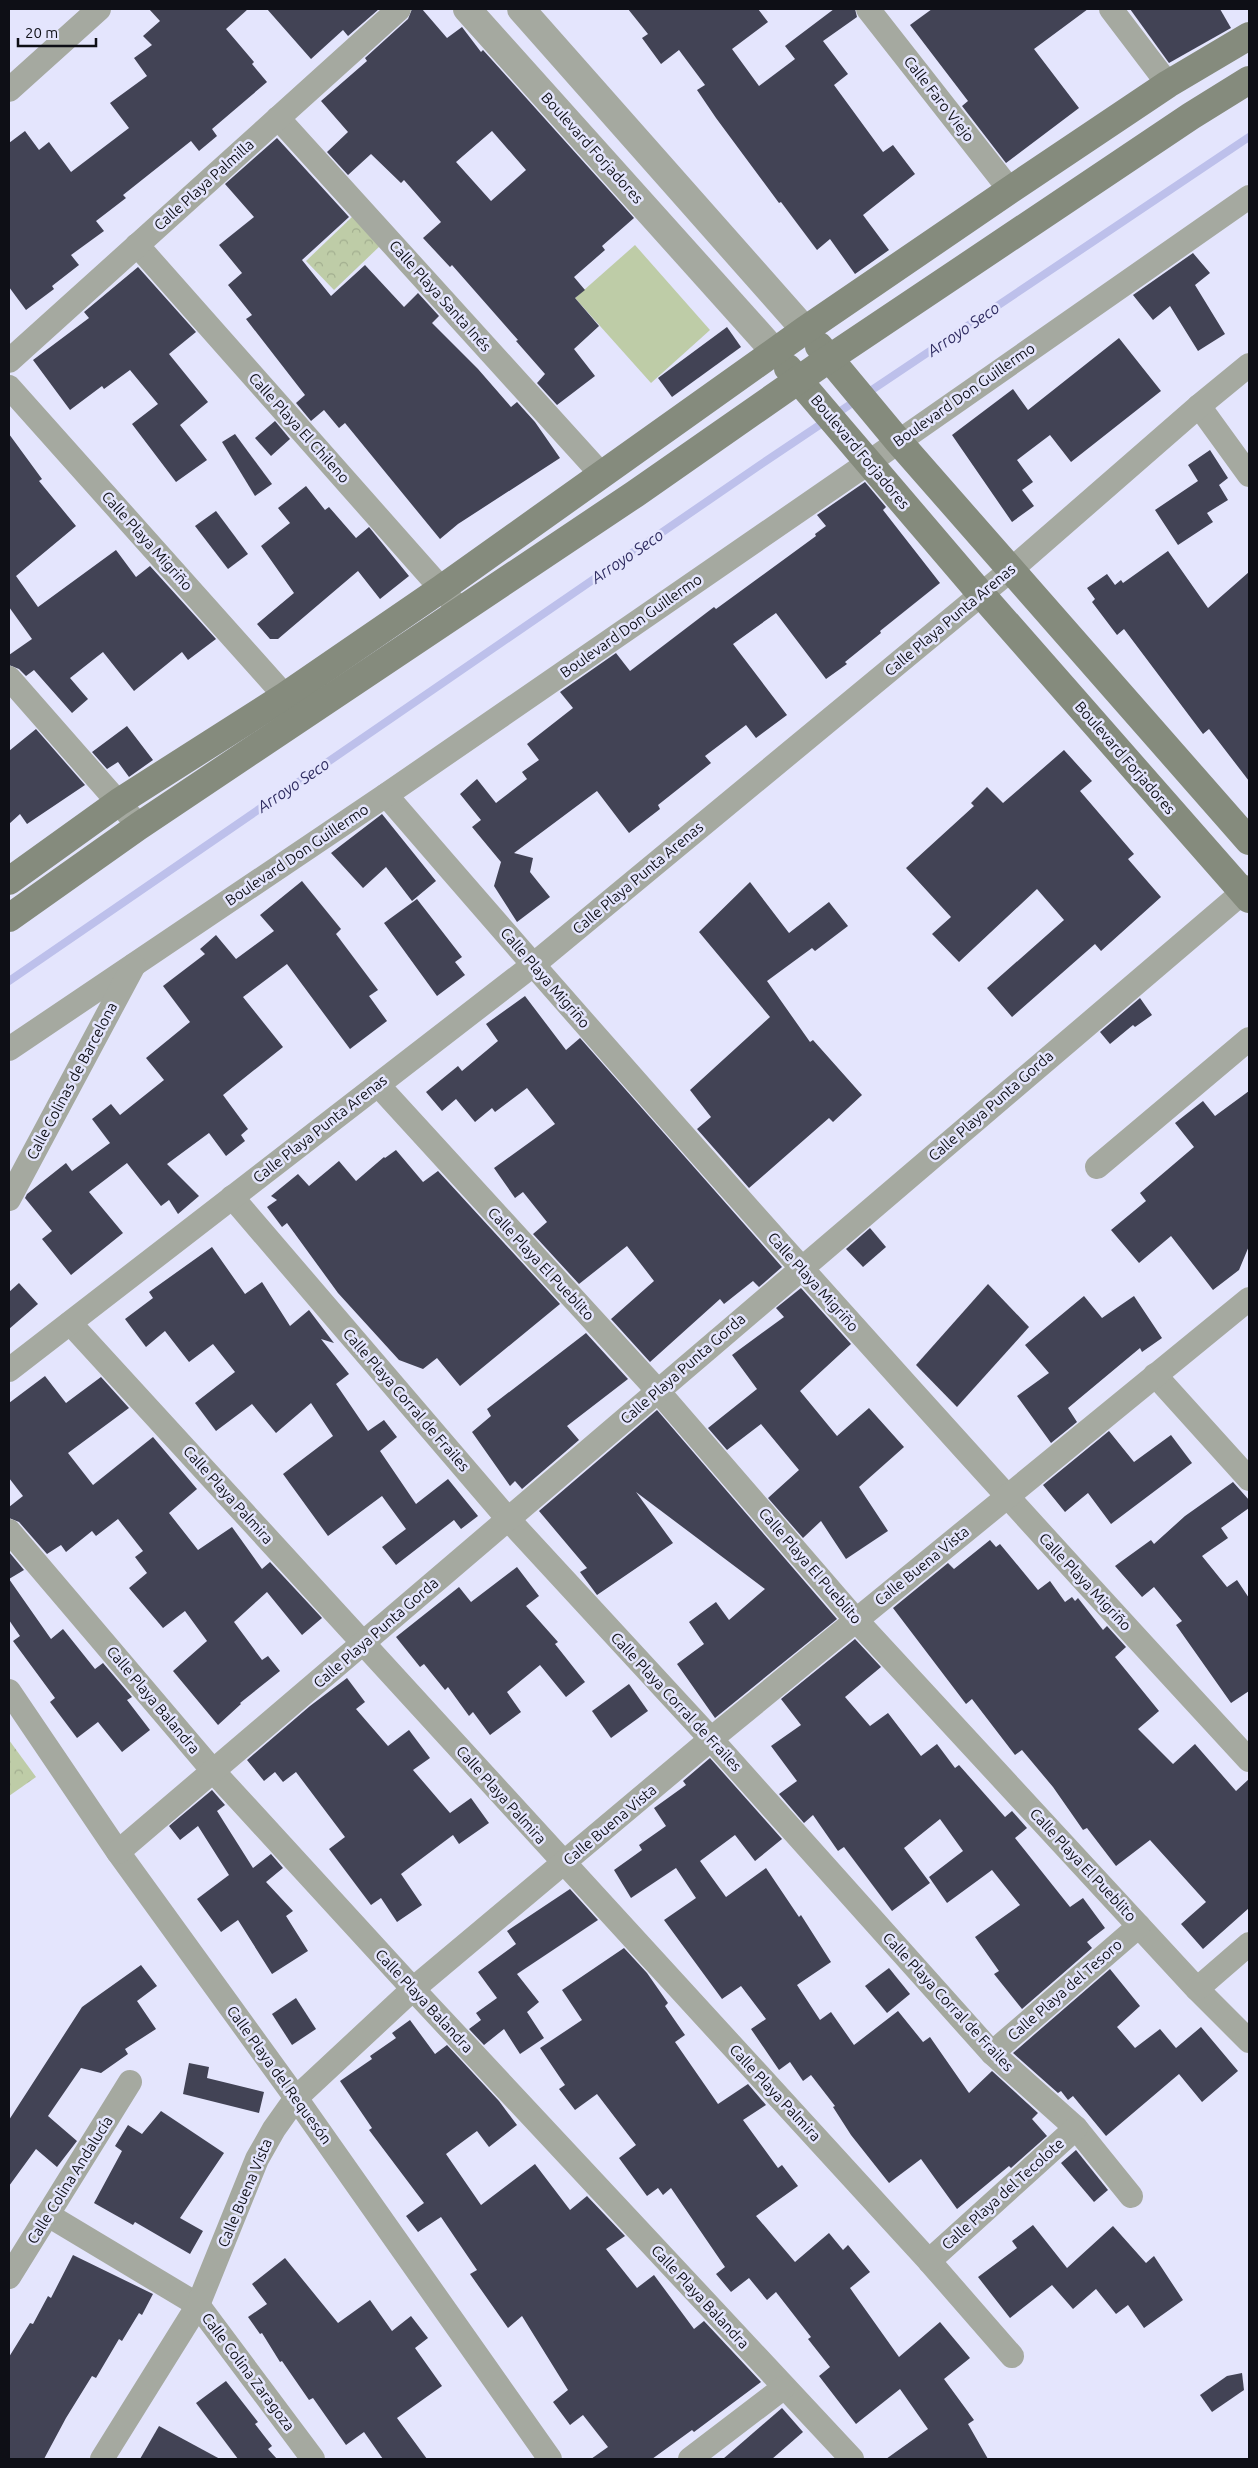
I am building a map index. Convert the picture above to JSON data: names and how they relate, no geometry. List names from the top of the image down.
{
  "streets": {
    "main road": ["Boulevard Forjadores"],
    "street": [
      "Calle Faro Viejo",
      "Calle Playa Palmilla",
      "Calle Playa Santa Inés",
      "Boulevard Don Guillermo",
      "Calle Playa El Chileno",
      "Calle Playa Migriño",
      "Calle Playa Punta Arenas",
      "Calle Colinas de Barcelona",
      "Calle Playa Punta Gorda",
      "Calle Playa El Pueblito",
      "Calle Playa Corral de Frailes",
      "Calle Playa Palmira",
      "Calle Buena Vista",
      "Calle Playa Balandra",
      "Calle Playa del Tesoro",
      "Calle Playa del Requesón",
      "Calle Colina Andalucía",
      "Calle Playa del Tecolote",
      "Calle Colina Zaragoza"
    ]
  },
  "crossings": [
    ["Boulevard Forjadores", "Boulevard Don Guillermo"],
    ["Boulevard Forjadores", "Calle Playa Punta Arenas"],
    ["Boulevard Forjadores", "Calle Playa Punta Gorda"],
    ["Calle Playa Palmilla", "Calle Playa Santa Inés"],
    ["Calle Playa Palmilla", "Calle Playa El Chileno"],
    ["Boulevard Don Guillermo", "Calle Playa Migriño"],
    ["Boulevard Don Guillermo", "Calle Colinas de Barcelona"],
    ["Calle Playa Migriño", "Calle Playa Punta Arenas"],
    ["Calle Playa Migriño", "Calle Playa Punta Gorda"],
    ["Calle Playa Migriño", "Calle Buena Vista"],
    ["Calle Playa Punta Arenas", "Calle Playa El Pueblito"],
    ["Calle Playa Punta Arenas", "Calle Playa Corral de Frailes"],
    ["Calle Playa Punta Arenas", "Calle Playa Palmira"],
    ["Calle Playa Punta Gorda", "Calle Playa El Pueblito"],
    ["Calle Playa Punta Gorda", "Calle Playa Corral de Frailes"],
    ["Calle Playa Punta Gorda", "Calle Playa Palmira"],
    ["Calle Playa Punta Gorda", "Calle Playa Balandra"],
    ["Calle Playa Punta Gorda", "Calle Playa del Requesón"],
    ["Calle Playa El Pueblito", "Calle Buena Vista"],
    ["Calle Playa El Pueblito", "Calle Playa del Tesoro"],
    ["Calle Playa Corral de Frailes", "Calle Buena Vista"],
    ["Calle Playa Corral de Frailes", "Calle Playa del Tesoro"],
    ["Calle Playa Corral de Frailes", "Calle Playa del Tecolote"],
    ["Calle Playa Palmira", "Calle Buena Vista"],
    ["Calle Playa Palmira", "Calle Playa del Tecolote"],
    ["Calle Buena Vista", "Calle Playa Balandra"],
    ["Calle Buena Vista", "Calle Playa del Requesón"],
    ["Calle Buena Vista", "Calle Colina Zaragoza"],
    ["Calle Colina Andalucía", "Calle Colina Zaragoza"]
  ],
  "water": ["Arroyo Seco"],
  "scale_bar": "20 m"
}
